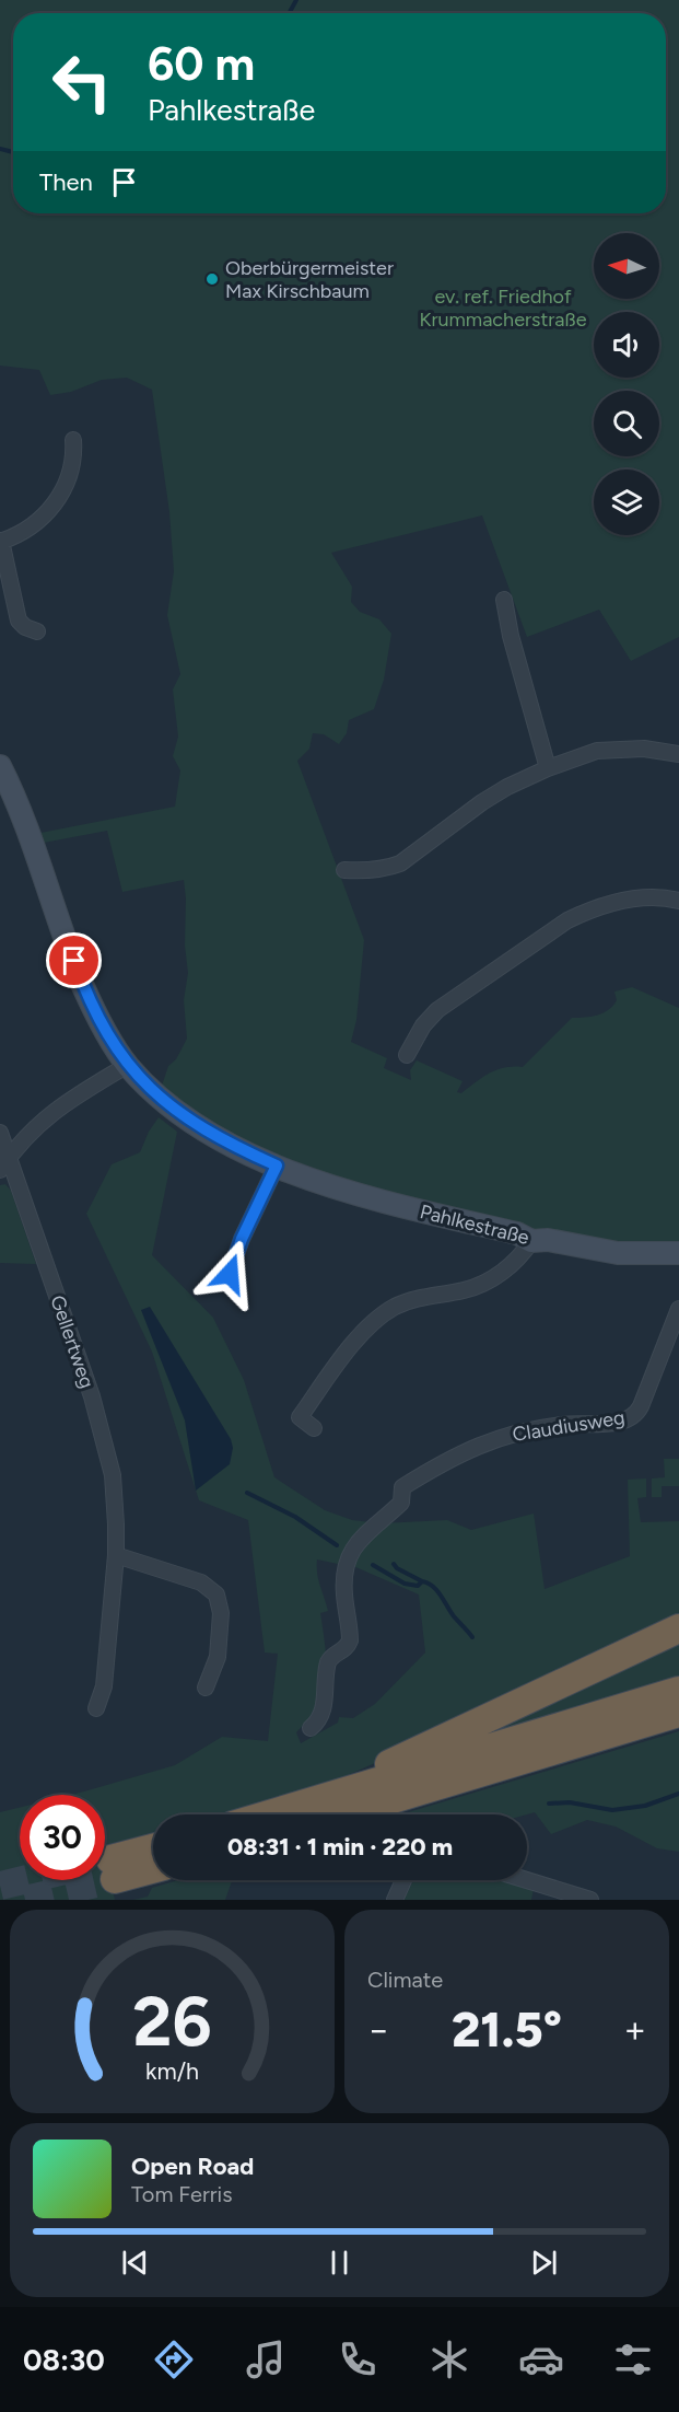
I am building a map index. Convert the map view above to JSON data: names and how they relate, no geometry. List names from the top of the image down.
{
  "streets": {
    "street": ["Pahlkestraße", "Gellertweg", "Claudiusweg"]
  },
  "parks": ["ev. ref. Friedhof Krummacherstraße"],
  "places": ["Oberbürgermeister Max Kirschbaum"],
  "north": "left",
  "page": {
    "turn": ["60 m", "Pahlkestraße"],
    "then": "Then",
    "limit": "30",
    "trip": "08:31 · 1 min · 220 m",
    "tile": "Climate",
    "heat": ["−", "21.5°", "+"],
    "song": ["Open Road", "Tom Ferris"],
    "tabs": "08:30",
    "gauge": ["26", "km/h"]
  }
}
